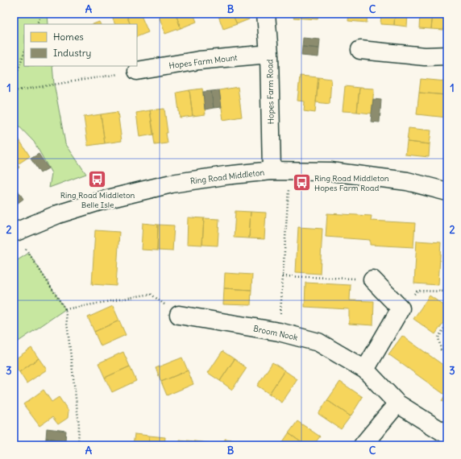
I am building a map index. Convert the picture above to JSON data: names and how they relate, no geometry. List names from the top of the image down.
{
  "streets": {
    "street": [
      "Hopes Farm Mount",
      "Hopes Farm Road",
      "Ring Road Middleton",
      "Broom Nook"
    ]
  },
  "crossings": [
    ["Hopes Farm Mount", "Hopes Farm Road"],
    ["Hopes Farm Road", "Ring Road Middleton"]
  ],
  "places": {
    "bus stop": ["Ring Road Middleton Belle Isle", "Ring Road Middleton Hopes Farm Road"]
  },
  "legend": ["Homes", "Industry"],
  "grid": {
    "columns": ["A", "B", "C"],
    "rows": ["1", "2", "3"]
  }
}
